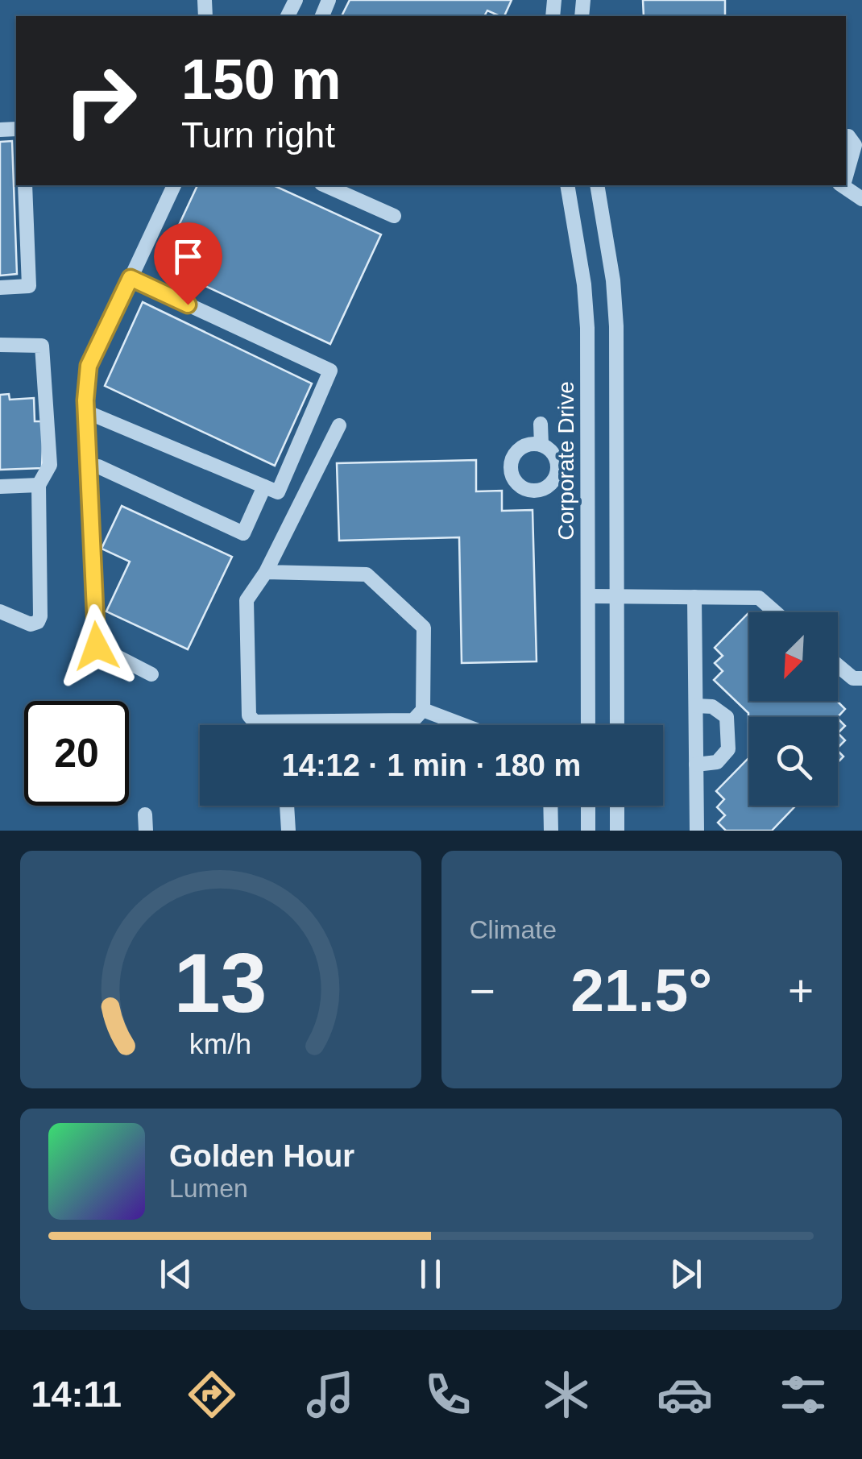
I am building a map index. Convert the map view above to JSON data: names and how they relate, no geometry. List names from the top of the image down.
{
  "streets": {
    "street": ["Corporate Drive"]
  },
  "north": "bottom left",
  "page": {
    "turn": ["150 m", "Turn right"],
    "limit": "20",
    "trip": "14:12 · 1 min · 180 m",
    "tile": "Climate",
    "heat": ["−", "21.5°", "+"],
    "song": ["Golden Hour", "Lumen"],
    "tabs": "14:11",
    "gauge": ["13", "km/h"]
  }
}
